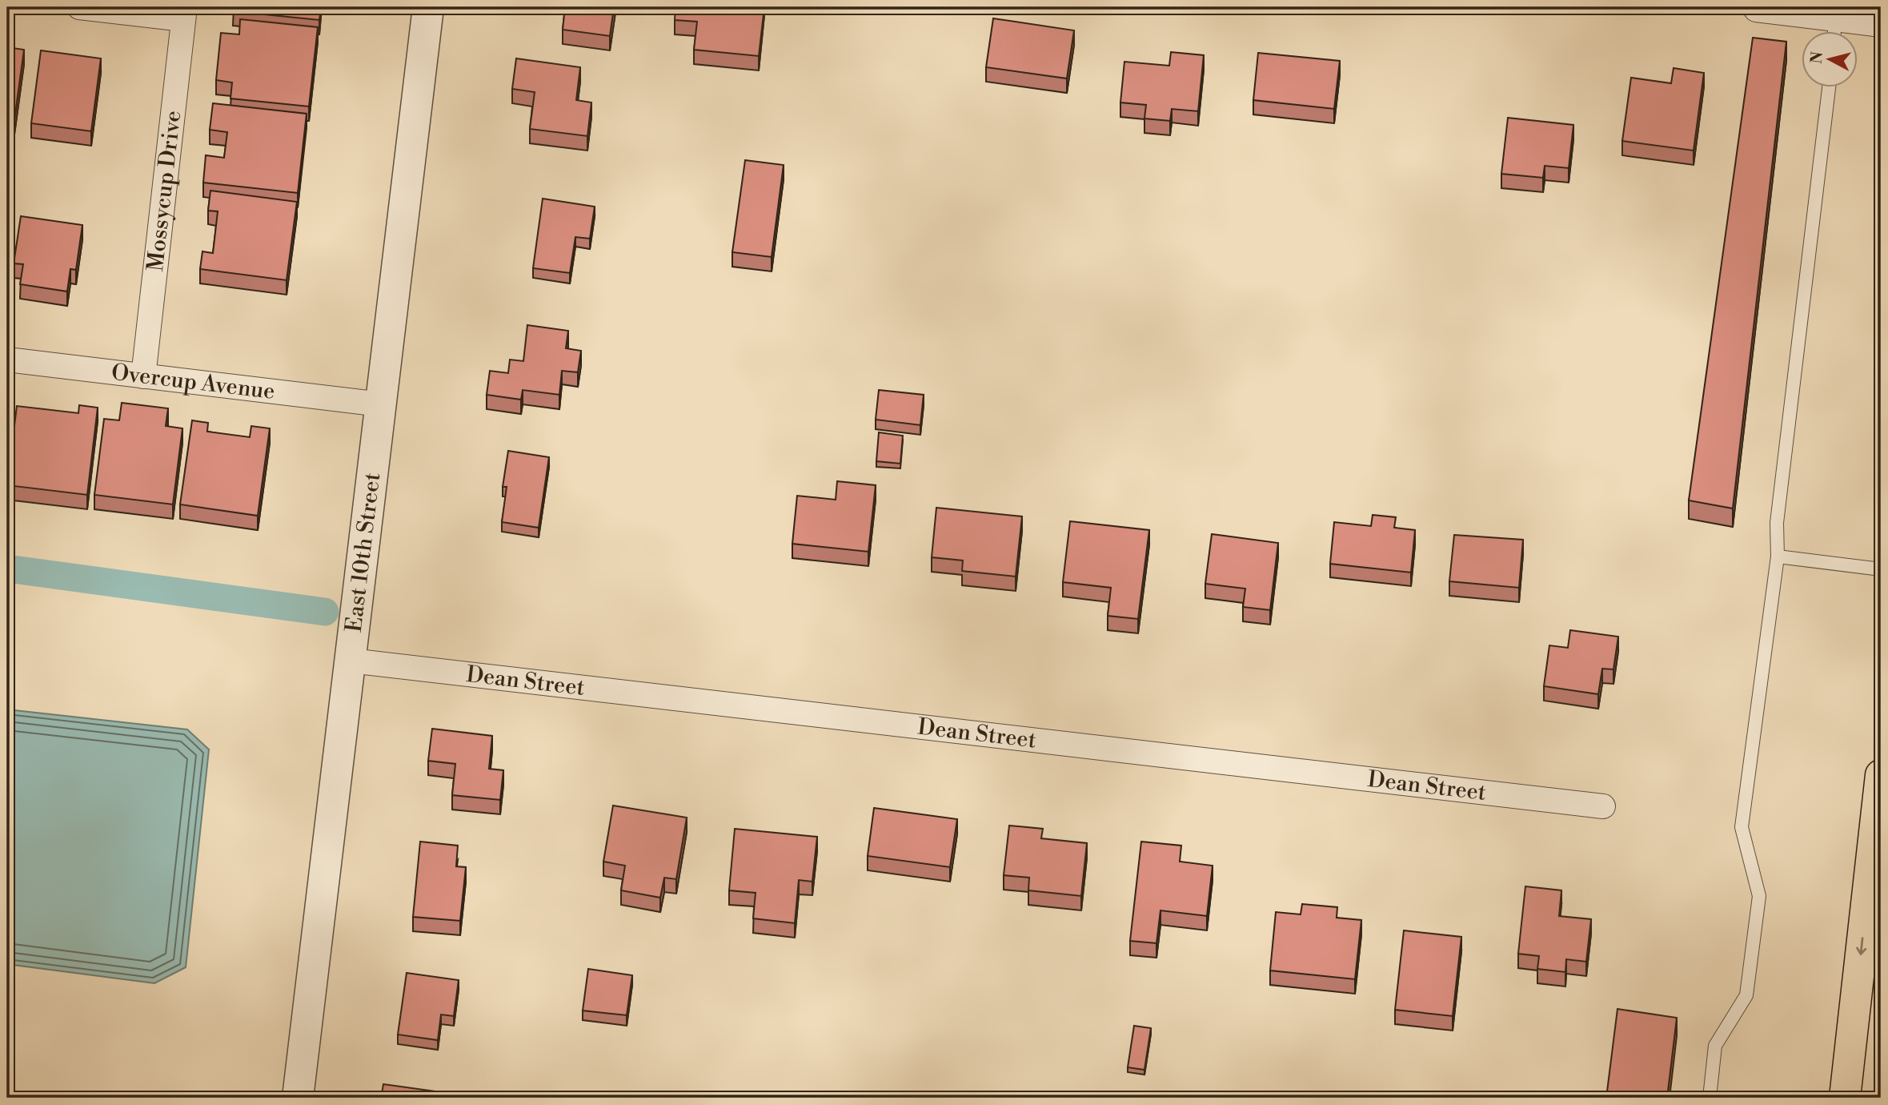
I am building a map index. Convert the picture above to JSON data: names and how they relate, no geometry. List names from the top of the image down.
{
  "streets": {
    "street": [
      "Mossycup Drive",
      "Overcup Avenue",
      "East 10th Street",
      "Dean Street"
    ]
  },
  "crossings": [
    ["Mossycup Drive", "Overcup Avenue"],
    ["Overcup Avenue", "East 10th Street"],
    ["East 10th Street", "Dean Street"]
  ],
  "north": "left"
}
